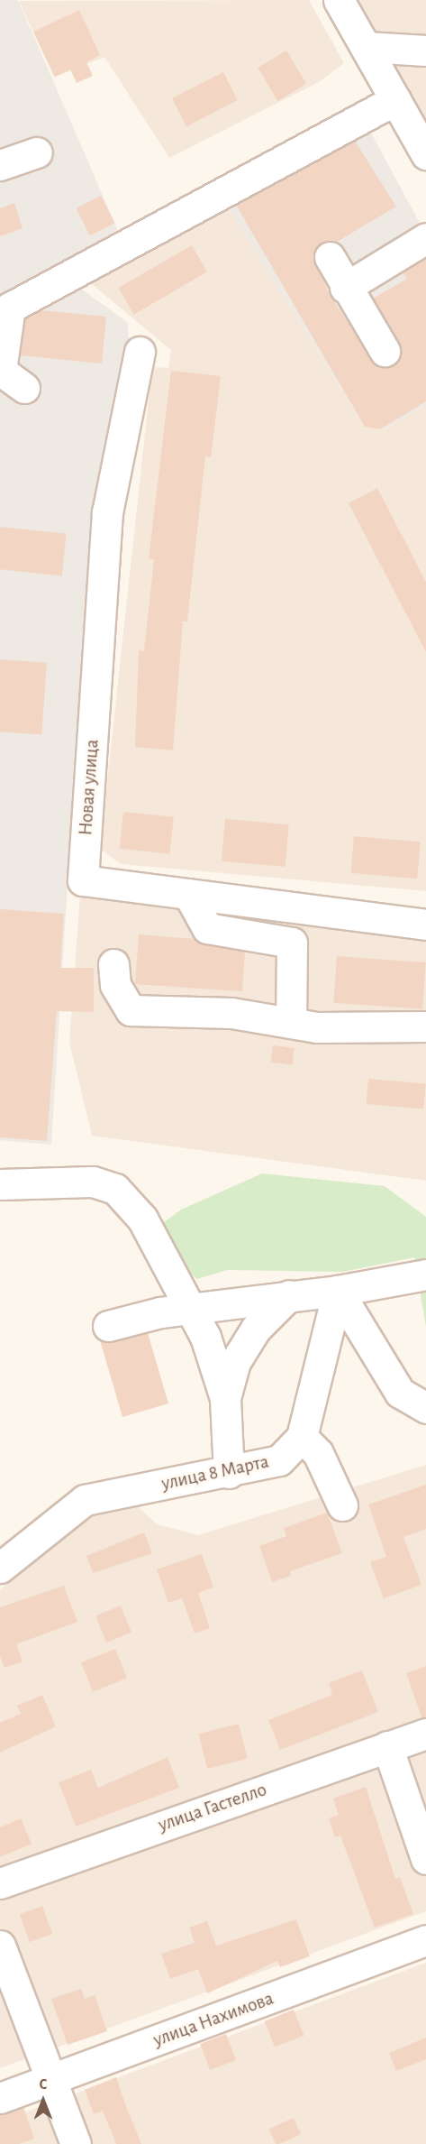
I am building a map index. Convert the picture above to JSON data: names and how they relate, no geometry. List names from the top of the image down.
{
  "streets": {
    "street": [
      "Новая улица",
      "улица 8 Марта",
      "улица Гастелло",
      "улица Нахимова"
    ]
  },
  "north": "top"
}
